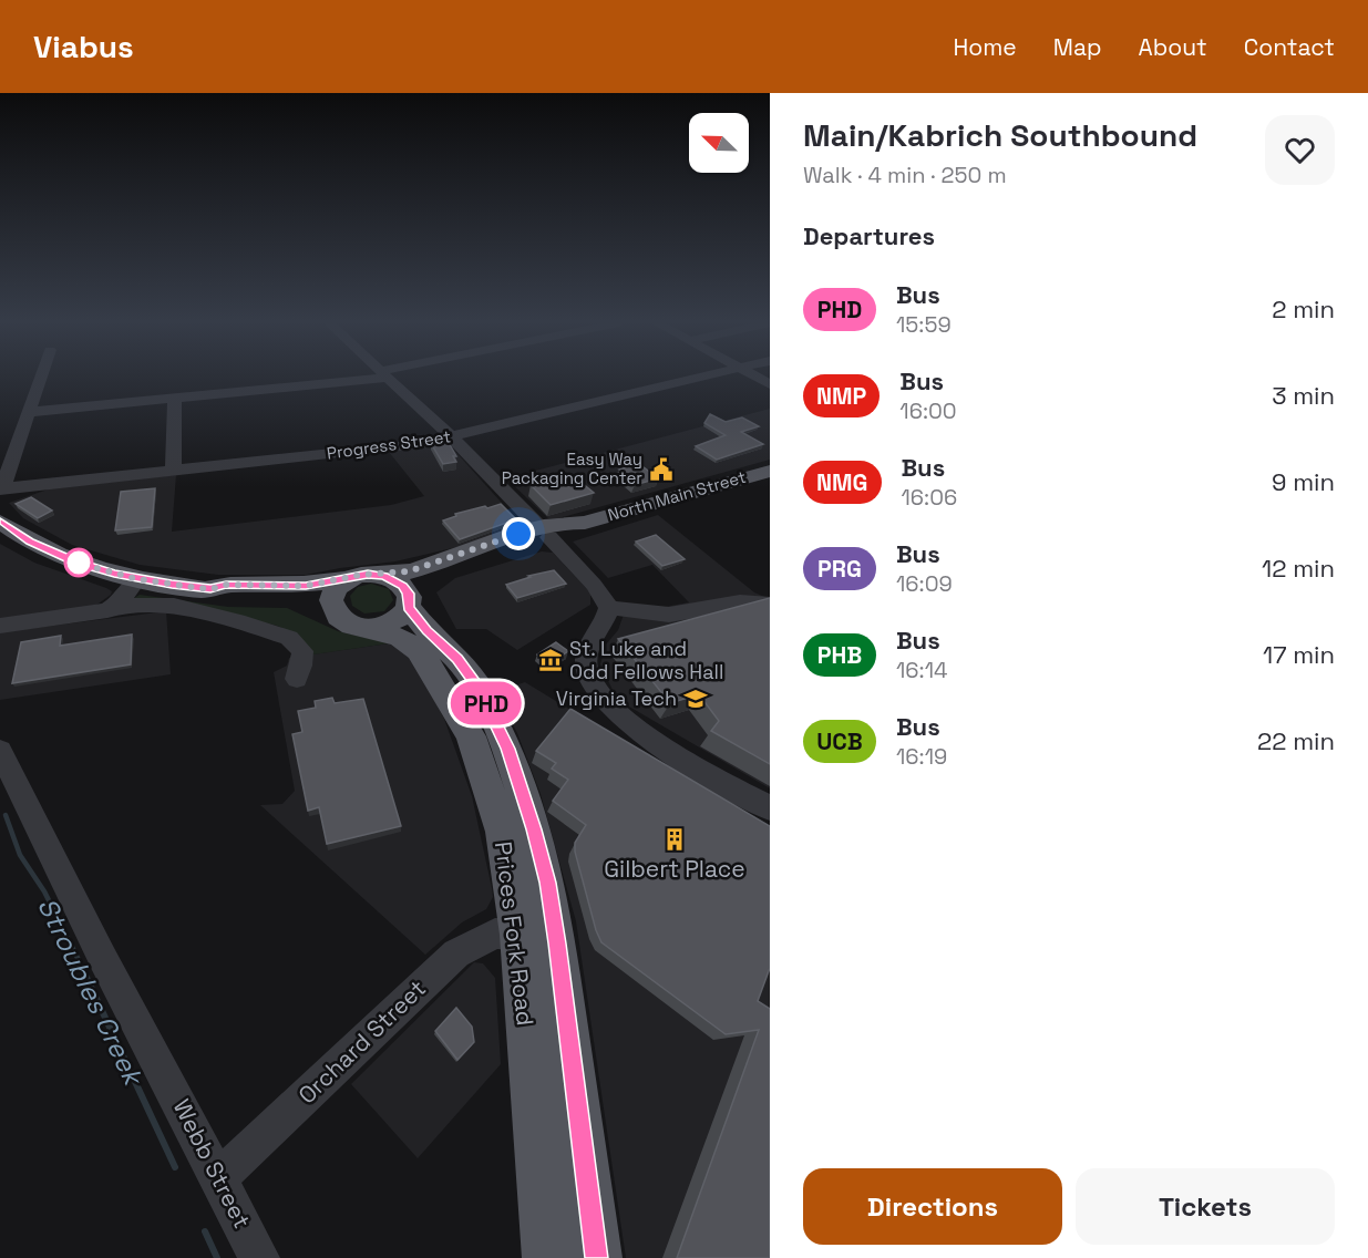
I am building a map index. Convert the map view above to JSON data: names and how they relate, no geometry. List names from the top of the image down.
{
  "streets": {
    "main road": ["North Main Street", "Prices Fork Road"],
    "street": ["Progress Street", "Orchard Street", "Webb Street"]
  },
  "crossings": [
    ["North Main Street", "Prices Fork Road"],
    ["Prices Fork Road", "Orchard Street"],
    ["Orchard Street", "Webb Street"]
  ],
  "water": ["Stroubles Creek"],
  "places": {
    "public building": ["Easy Way Packaging Center"],
    "museum": ["St. Luke and Odd Fellows Hall"],
    "school or university": ["Virginia Tech"],
    "building": ["Gilbert Place"]
  },
  "lines": ["bus line PHD"],
  "north": "top left",
  "page": {
    "header": "Viabus",
    "nav": [
      "Home",
      "Map",
      "About",
      "Contact"
    ],
    "on_map": "PHD",
    "heading": [
      ["Main/Kabrich Southbound", "Walk · 4 min · 250 m"],
      "Departures"
    ],
    "list": [
      {
        "mark": "PHD",
        "name": "Bus",
        "note": "15:59",
        "value": "2 min"
      },
      {
        "mark": "NMP",
        "name": "Bus",
        "note": "16:00",
        "value": "3 min"
      },
      {
        "mark": "NMG",
        "name": "Bus",
        "note": "16:06",
        "value": "9 min"
      },
      {
        "mark": "PRG",
        "name": "Bus",
        "note": "16:09",
        "value": "12 min"
      },
      {
        "mark": "PHB",
        "name": "Bus",
        "note": "16:14",
        "value": "17 min"
      },
      {
        "mark": "UCB",
        "name": "Bus",
        "note": "16:19",
        "value": "22 min"
      }
    ],
    "buttons": ["Directions", "Tickets"]
  }
}
